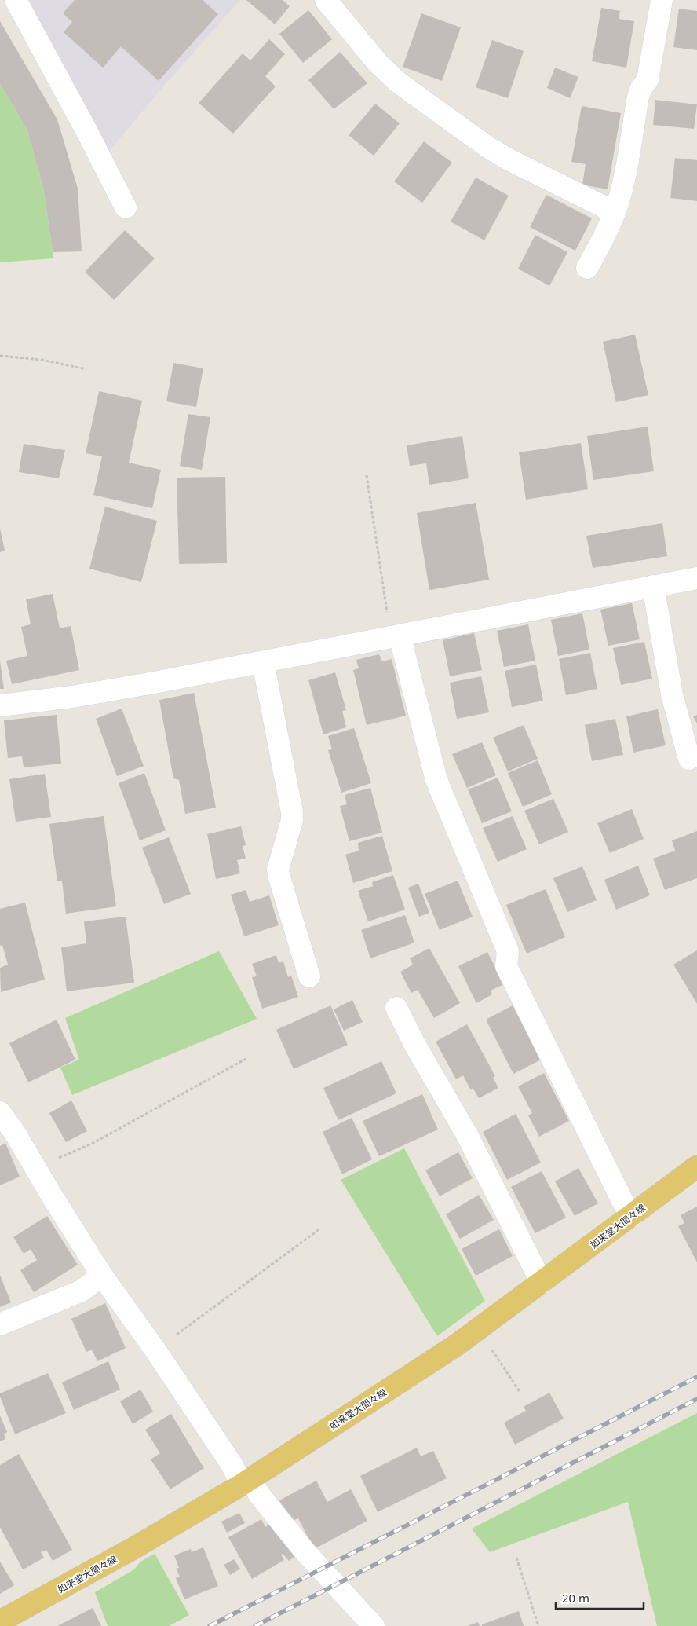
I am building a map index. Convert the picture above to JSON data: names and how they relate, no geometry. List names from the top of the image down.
{
  "streets": {
    "main road": ["如来堂大間々線"]
  },
  "scale_bar": "20 m"
}
